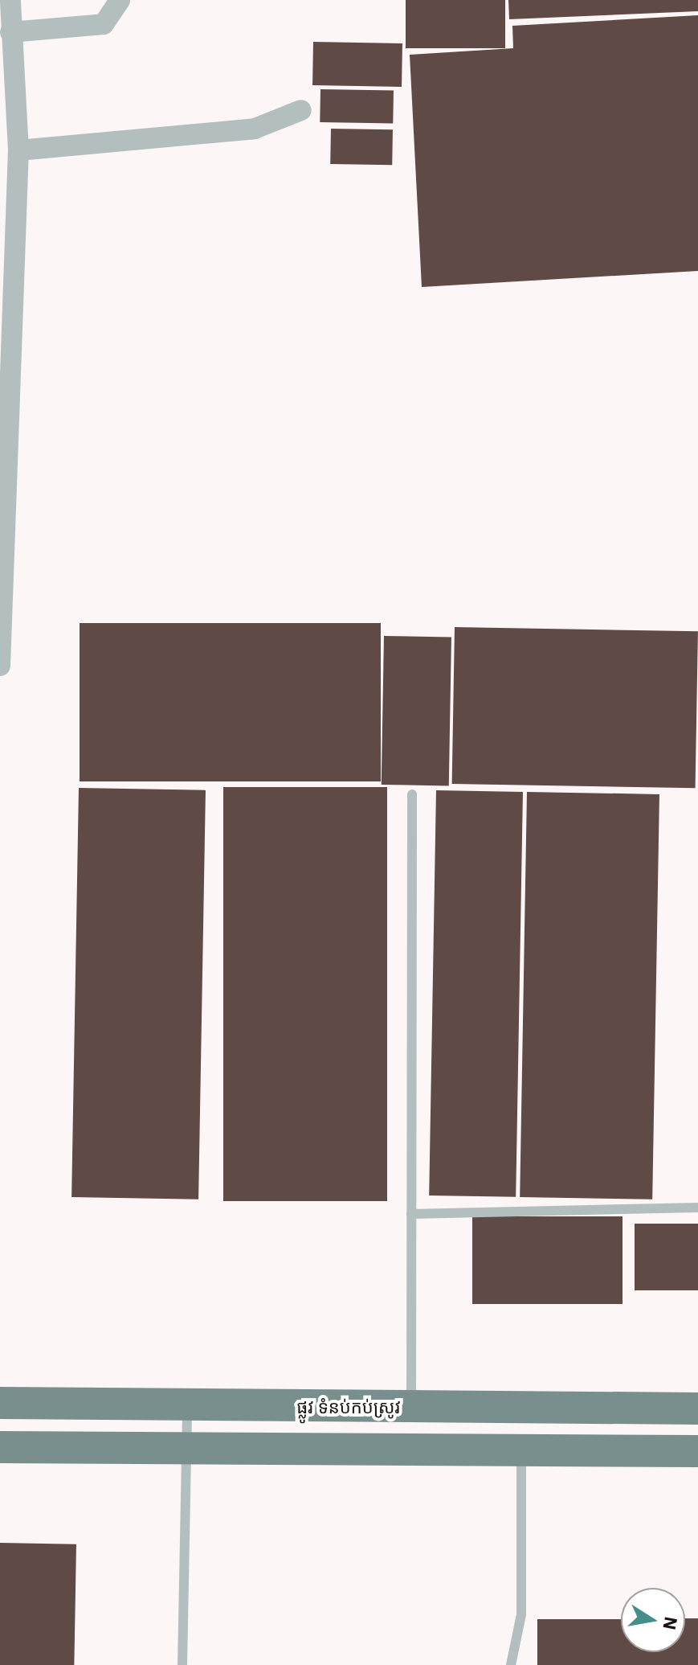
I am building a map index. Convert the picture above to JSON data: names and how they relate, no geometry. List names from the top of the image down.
{
  "streets": {
    "main road": ["ផ្លូវ ទំនប់កប់ស្រូវ"]
  },
  "north": "right"
}
